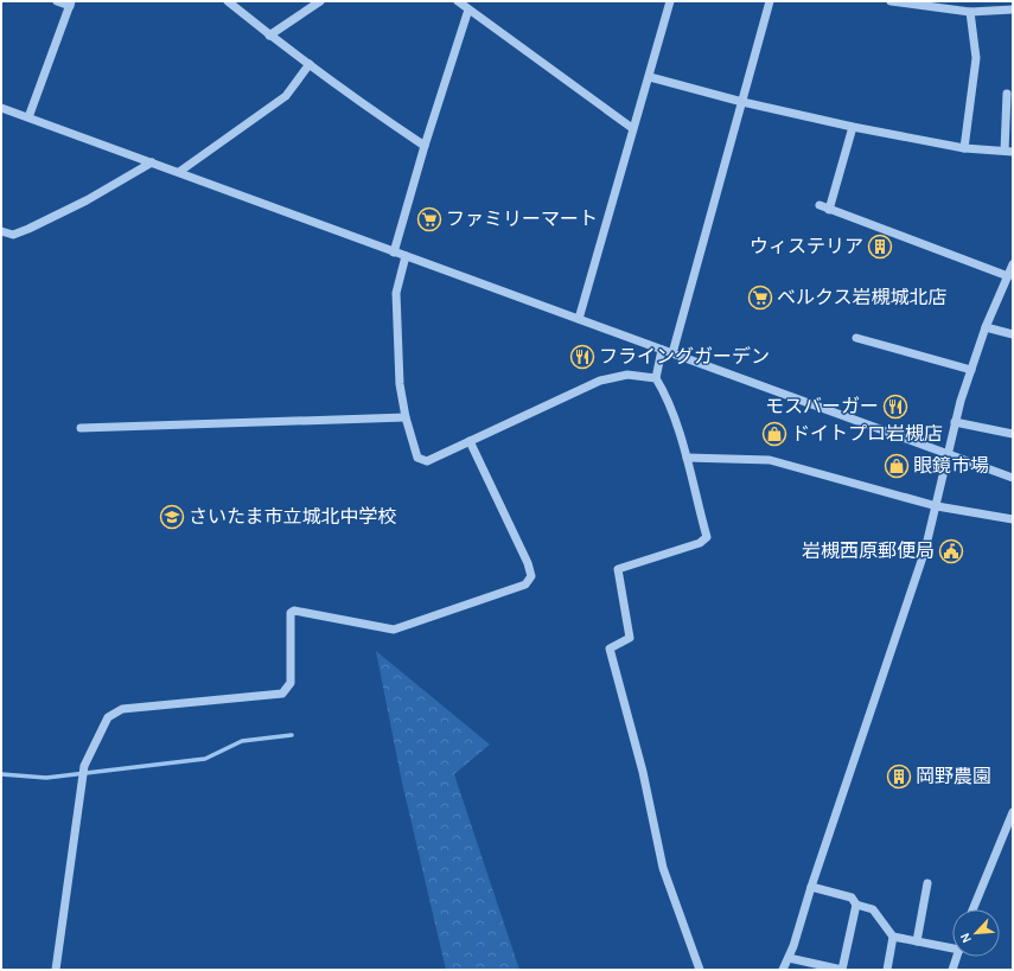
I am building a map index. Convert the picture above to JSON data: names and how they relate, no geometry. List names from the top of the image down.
{
  "places": {
    "supermarket": ["ファミリーマート", "ベルクス岩槻城北店"],
    "building": ["ウィステリア", "岡野農園"],
    "restaurant": ["フライングガーデン", "モスバーガー"],
    "shop": ["ドイトプロ岩槻店", "眼鏡市場"],
    "school or university": ["さいたま市立城北中学校"],
    "public building": ["岩槻西原郵便局"]
  },
  "north": "bottom left"
}
